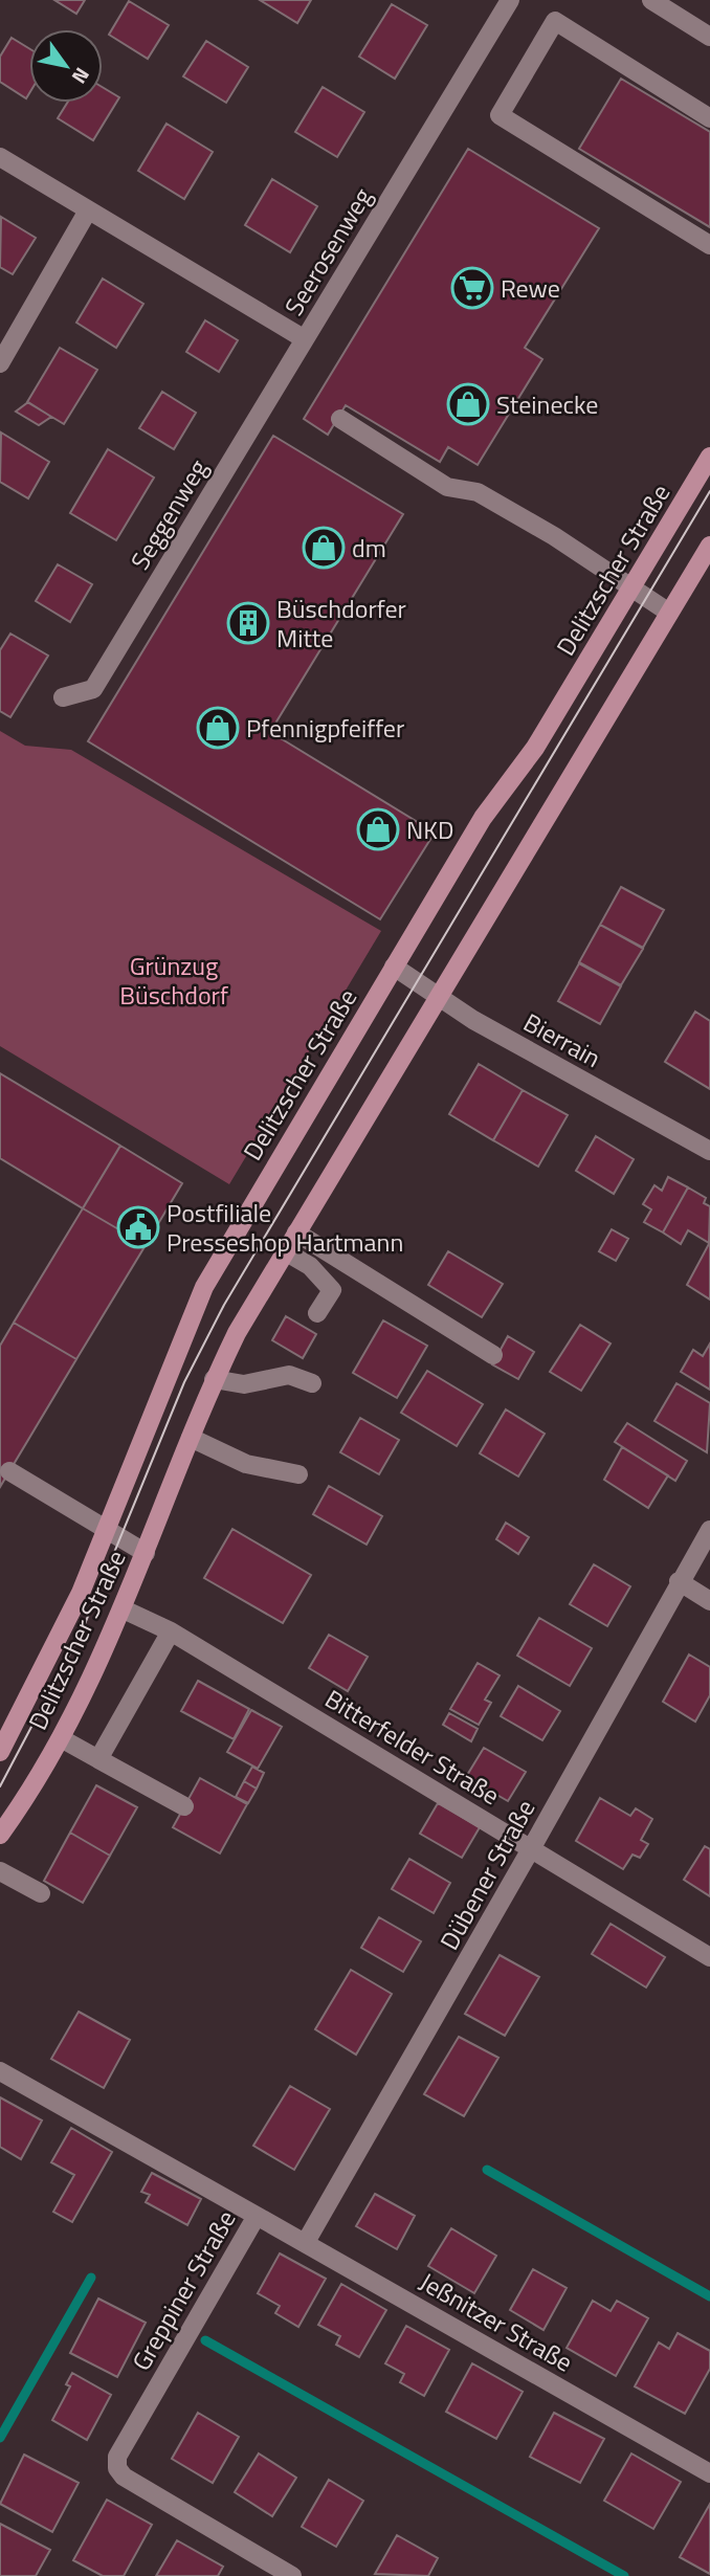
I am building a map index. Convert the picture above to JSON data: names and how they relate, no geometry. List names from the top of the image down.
{
  "streets": {
    "main road": ["Delitzscher Straße"],
    "street": [
      "Seerosenweg",
      "Seggenweg",
      "Bierrain",
      "Bitterfelder Straße",
      "Dübener Straße",
      "Greppiner Straße",
      "Jeßnitzer Straße"
    ]
  },
  "crossings": [
    ["Seerosenweg", "Seggenweg"],
    ["Delitzscher Straße", "Bierrain"],
    ["Delitzscher Straße", "Bitterfelder Straße"],
    ["Bitterfelder Straße", "Dübener Straße"],
    ["Dübener Straße", "Jeßnitzer Straße"],
    ["Greppiner Straße", "Jeßnitzer Straße"]
  ],
  "parks": ["Grünzug Büschdorf"],
  "places": {
    "supermarket": ["Rewe"],
    "shop": [
      "Steinecke",
      "dm",
      "Pfennigpfeiffer",
      "NKD"
    ],
    "building": ["Büschdorfer Mitte"],
    "public building": ["Postfiliale Presseshop Hartmann"]
  },
  "north": "bottom right"
}
